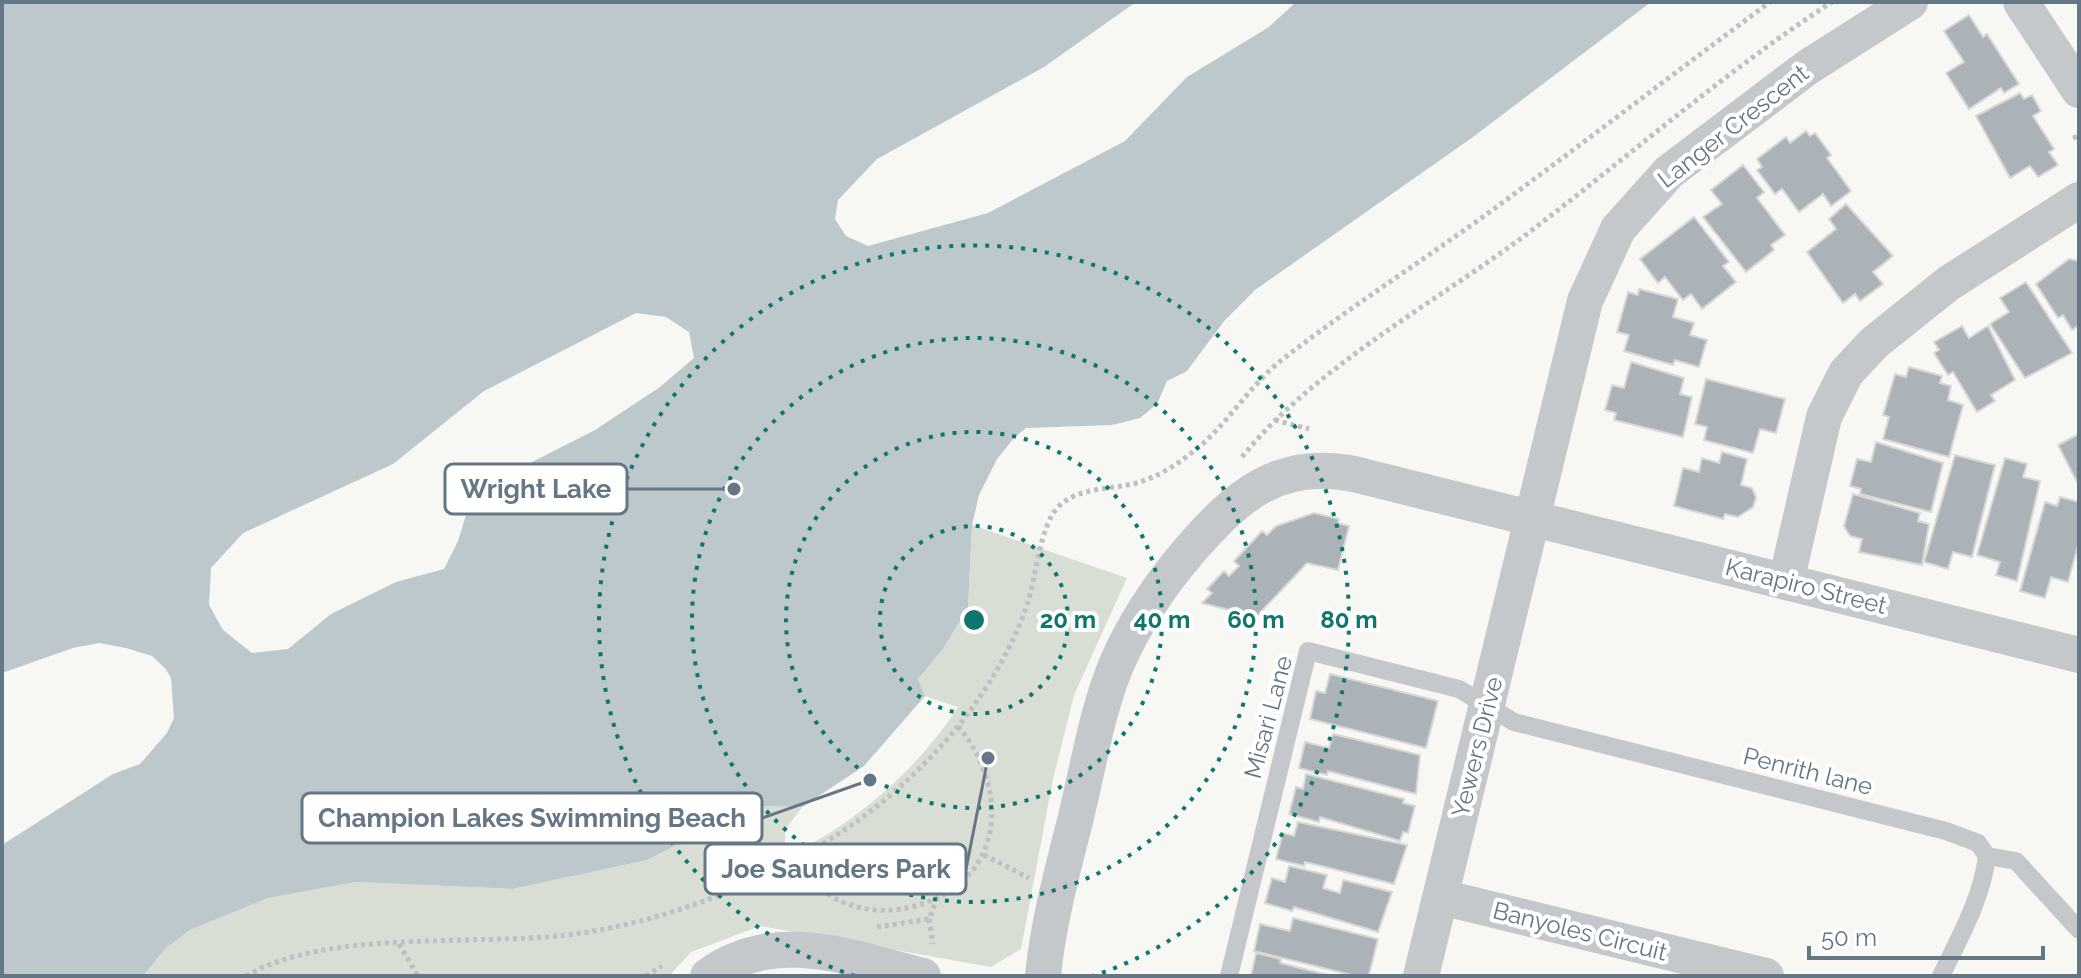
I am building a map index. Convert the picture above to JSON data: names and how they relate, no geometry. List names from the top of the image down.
{
  "streets": {
    "street": [
      "Langer Crescent",
      "Karapiro Street",
      "Yewers Drive",
      "Banyoles Circuit"
    ],
    "lane": ["Misari Lane", "Penrith lane"]
  },
  "crossings": [
    ["Langer Crescent", "Karapiro Street"],
    ["Langer Crescent", "Yewers Drive"],
    ["Karapiro Street", "Yewers Drive"],
    ["Misari Lane", "Yewers Drive"],
    ["Misari Lane", "Penrith lane"],
    ["Yewers Drive", "Penrith lane"],
    ["Yewers Drive", "Banyoles Circuit"]
  ],
  "places": ["Wright Lake", "Joe Saunders Park", "Champion Lakes Swimming Beach"],
  "scale_bar": "50 m",
  "rings": [
    "20 m",
    "40 m",
    "60 m",
    "80 m"
  ]
}
